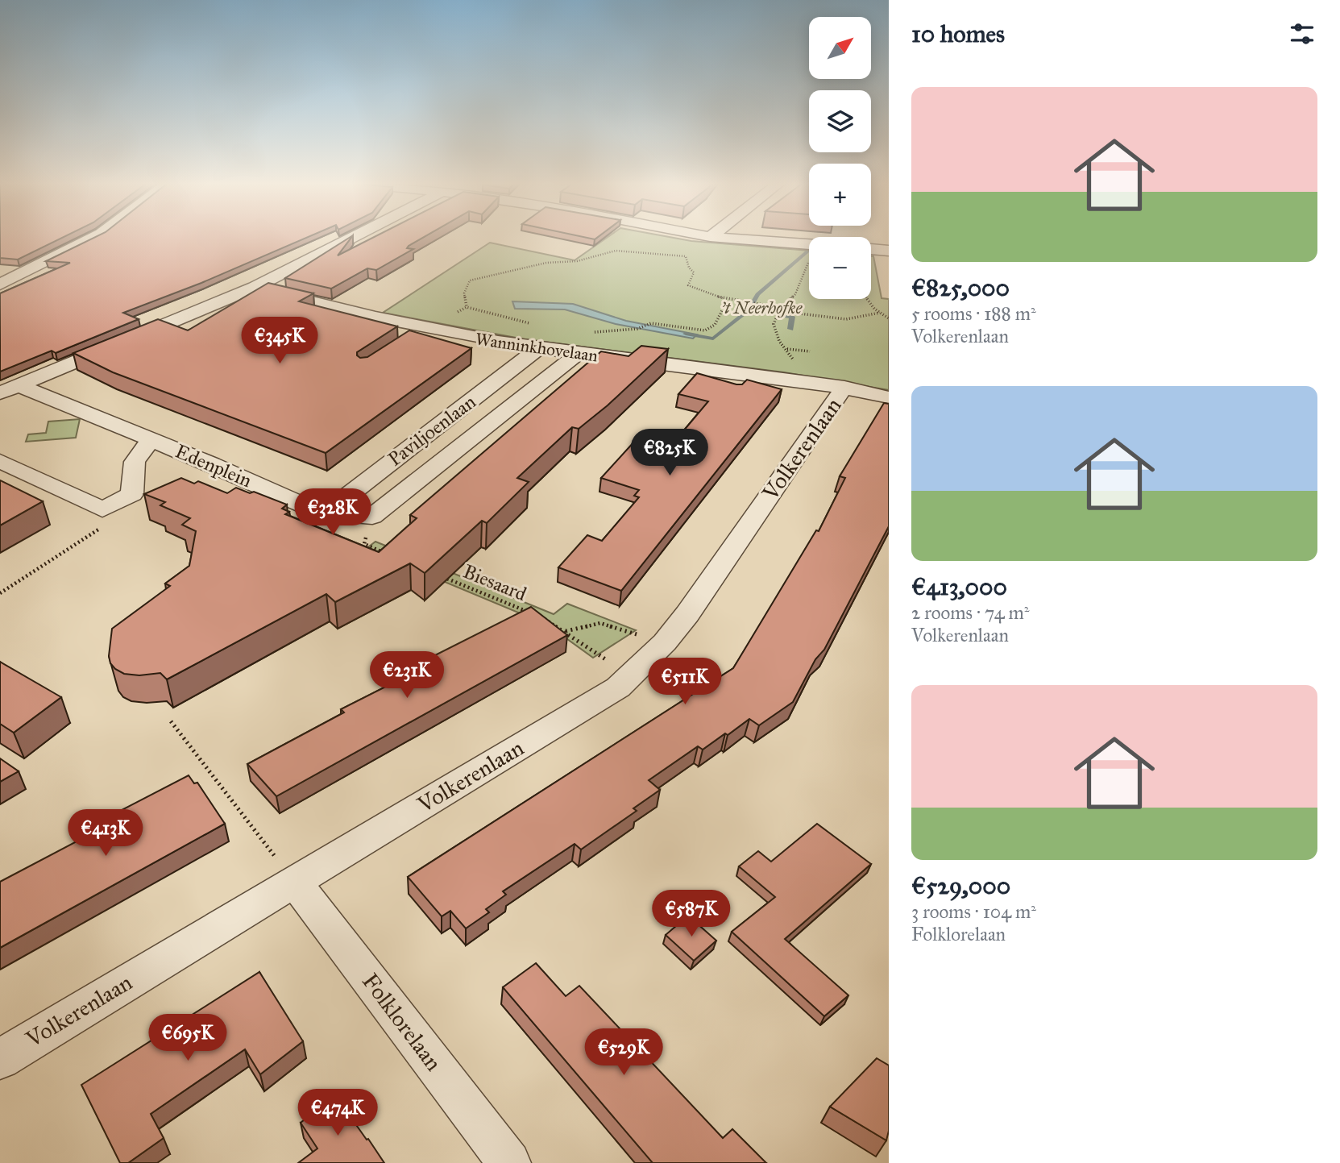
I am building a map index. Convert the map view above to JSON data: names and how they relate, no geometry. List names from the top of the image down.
{
  "streets": {
    "street": [
      "Wanninkhovelaan",
      "Paviljoenlaan",
      "Volkerenlaan",
      "Edenplein",
      "Folklorelaan"
    ],
    "path": ["Biesaard"]
  },
  "crossings": [
    ["Wanninkhovelaan", "Paviljoenlaan"],
    ["Wanninkhovelaan", "Volkerenlaan"],
    ["Paviljoenlaan", "Edenplein"],
    ["Volkerenlaan", "Biesaard"],
    ["Volkerenlaan", "Folklorelaan"]
  ],
  "parks": ["'t Neerhofke"],
  "north": "top right",
  "page": {
    "heading": "10 homes",
    "map_buttons": ["+", "−"],
    "list": [
      {
        "name": "€825,000",
        "note": "5 rooms · 188 m² · Volkerenlaan"
      },
      {
        "name": "€413,000",
        "note": "2 rooms · 74 m² · Volkerenlaan"
      },
      {
        "name": "€529,000",
        "note": "3 rooms · 104 m² · Folklorelaan"
      }
    ],
    "price": [
      "€345K",
      "€825K",
      "€328K",
      "€231K",
      "€511K",
      "€413K",
      "€587K",
      "€695K",
      "€529K",
      "€474K"
    ]
  }
}
